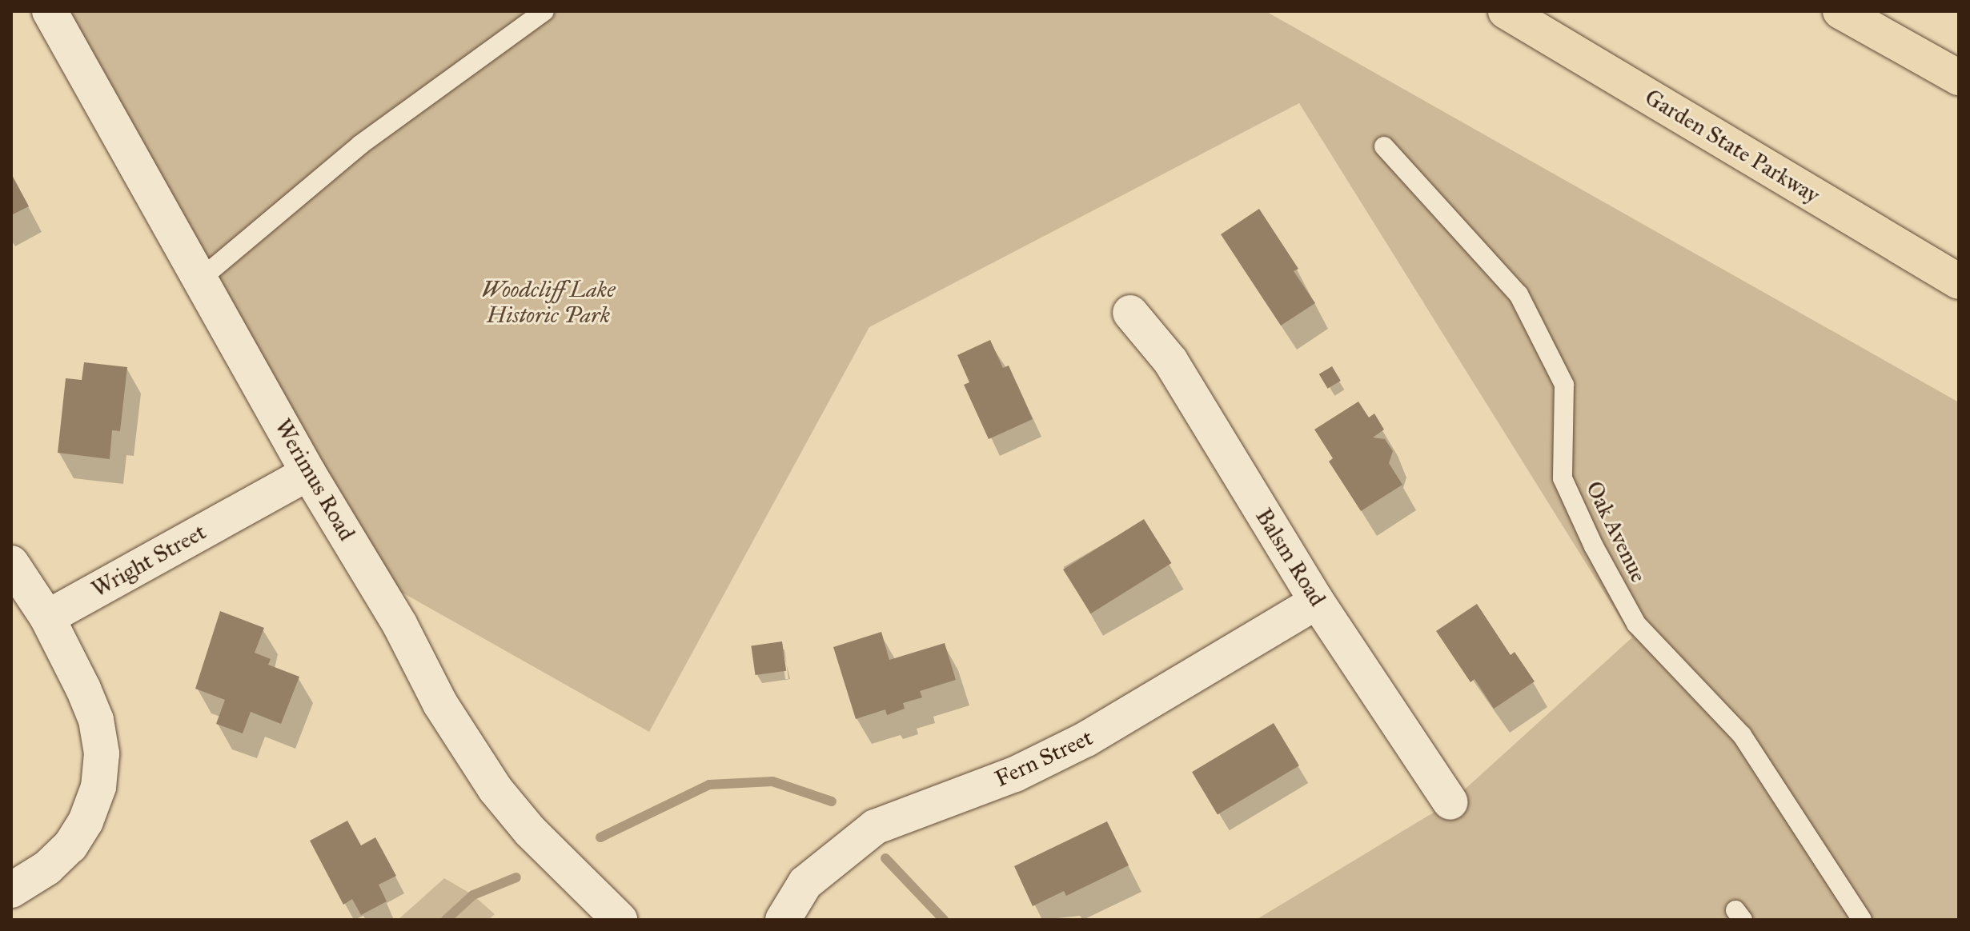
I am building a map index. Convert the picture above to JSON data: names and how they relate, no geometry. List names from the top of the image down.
{
  "streets": {
    "highway": ["Garden State Parkway"],
    "street": [
      "Werimus Road",
      "Balsm Road",
      "Wright Street",
      "Fern Street"
    ],
    "lane": ["Oak Avenue"]
  },
  "crossings": [
    ["Werimus Road", "Wright Street"],
    ["Balsm Road", "Fern Street"]
  ],
  "parks": ["Woodcliff Lake Historic Park"]
}
